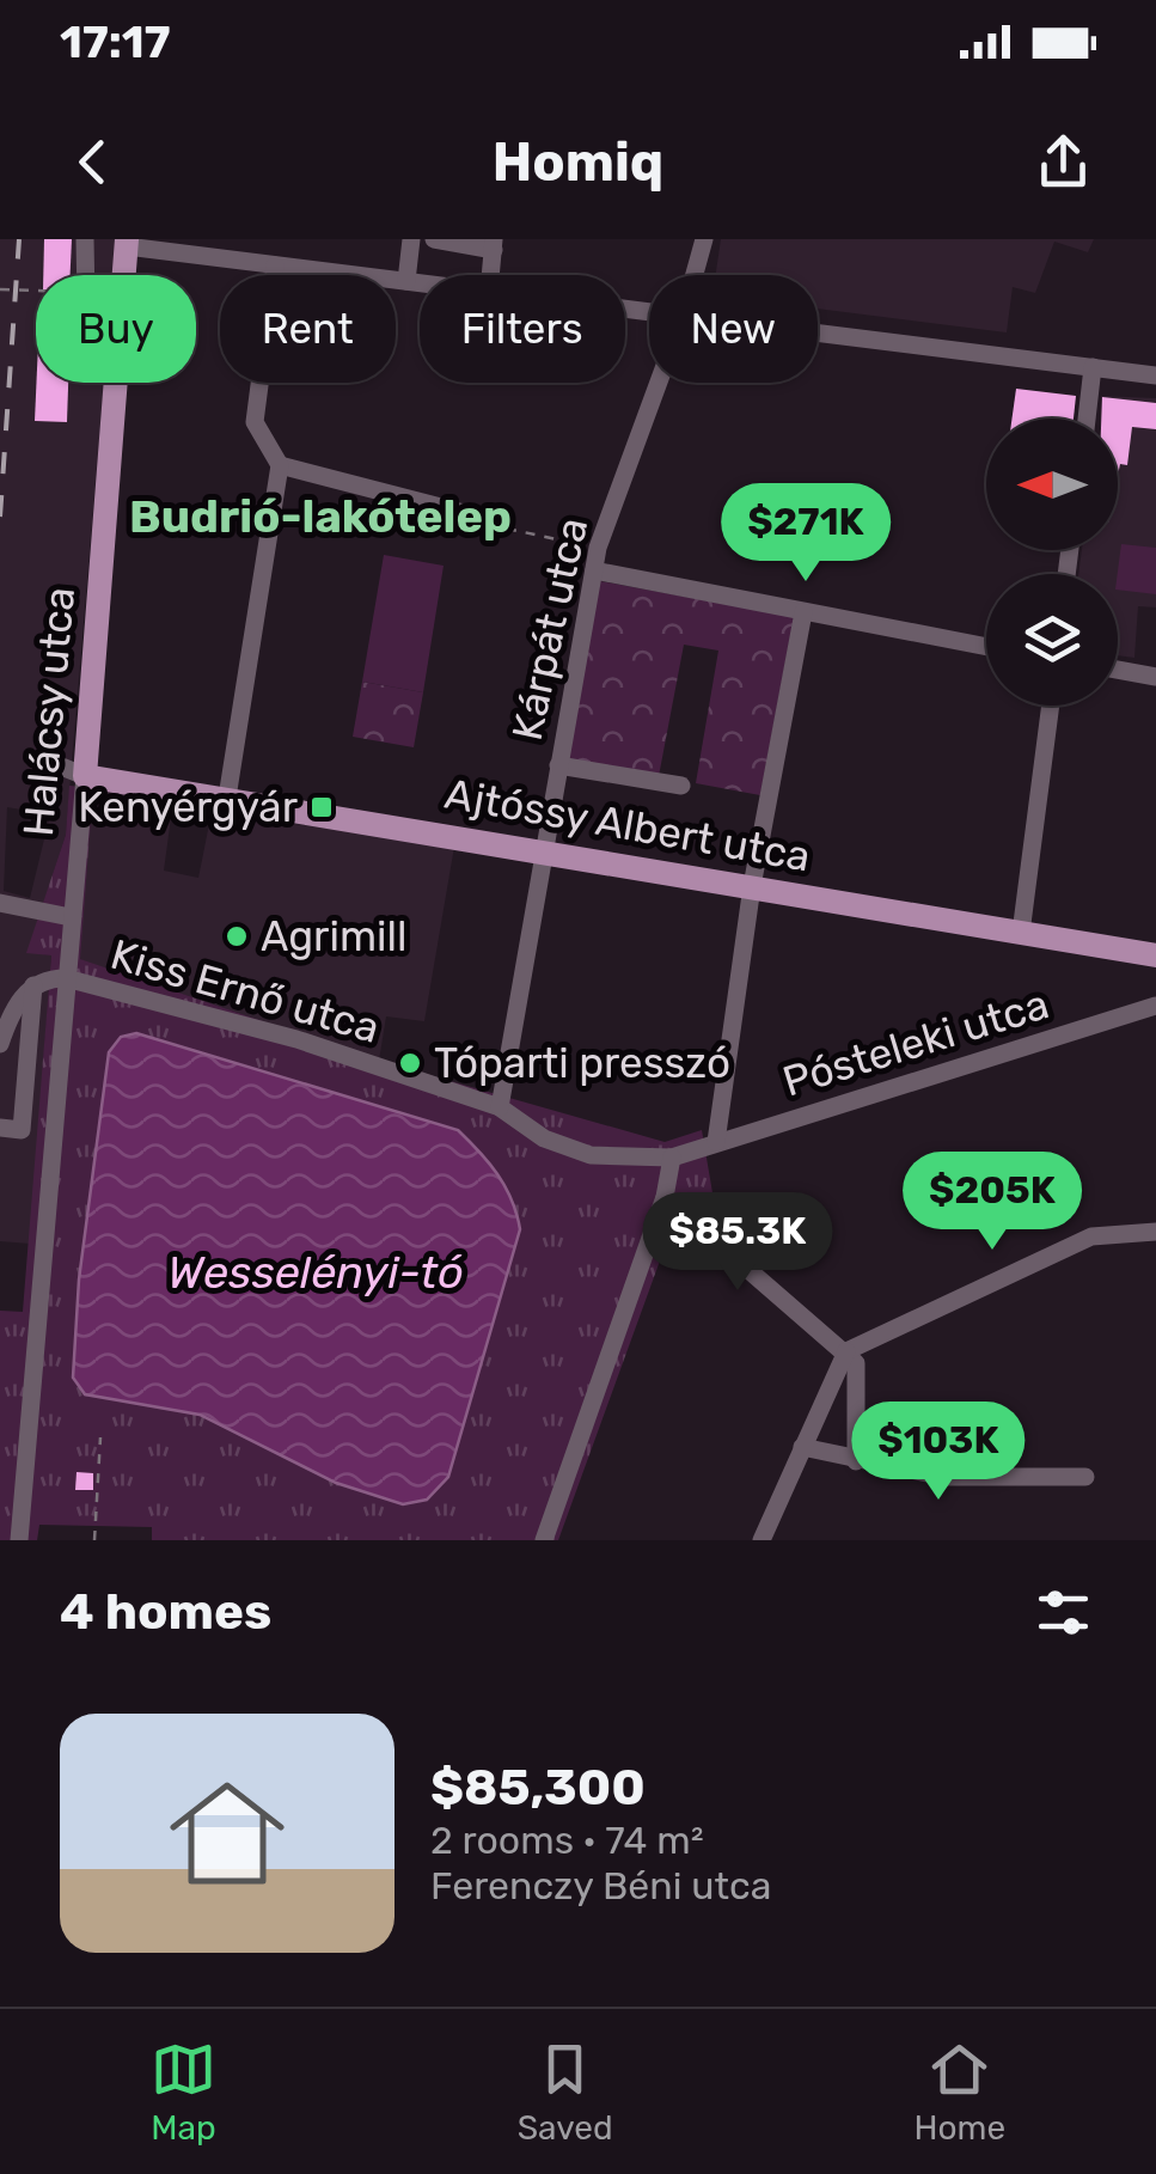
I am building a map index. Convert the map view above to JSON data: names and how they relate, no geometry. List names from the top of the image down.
{
  "streets": {
    "main road": ["Halácsy utca", "Ajtóssy Albert utca"],
    "street": ["Kárpát utca", "Kiss Ernő utca", "Pósteleki utca"]
  },
  "crossings": [
    ["Kárpát utca", "Ajtóssy Albert utca"],
    ["Kárpát utca", "Kiss Ernő utca"],
    ["Halácsy utca", "Ajtóssy Albert utca"],
    ["Halácsy utca", "Kiss Ernő utca"],
    ["Kiss Ernő utca", "Pósteleki utca"]
  ],
  "districts": ["Budrió-lakótelep"],
  "water": ["Wesselényi-tó"],
  "places": {
    "transit": ["Kenyérgyár"],
    "other": ["Agrimill", "Tóparti presszó"]
  },
  "north": "left",
  "page": {
    "status": "17:17",
    "header": "Homiq",
    "chip": [
      "Buy",
      "Rent",
      "Filters",
      "New"
    ],
    "price": [
      "$271K",
      "$205K",
      "$85.3K",
      "$103K"
    ],
    "heading": "4 homes",
    "list": [
      {
        "name": "$85,300",
        "note": "2 rooms · 74 m² · Ferenczy Béni utca"
      }
    ],
    "tabs": ["Map", "Saved", "Home"]
  }
}
